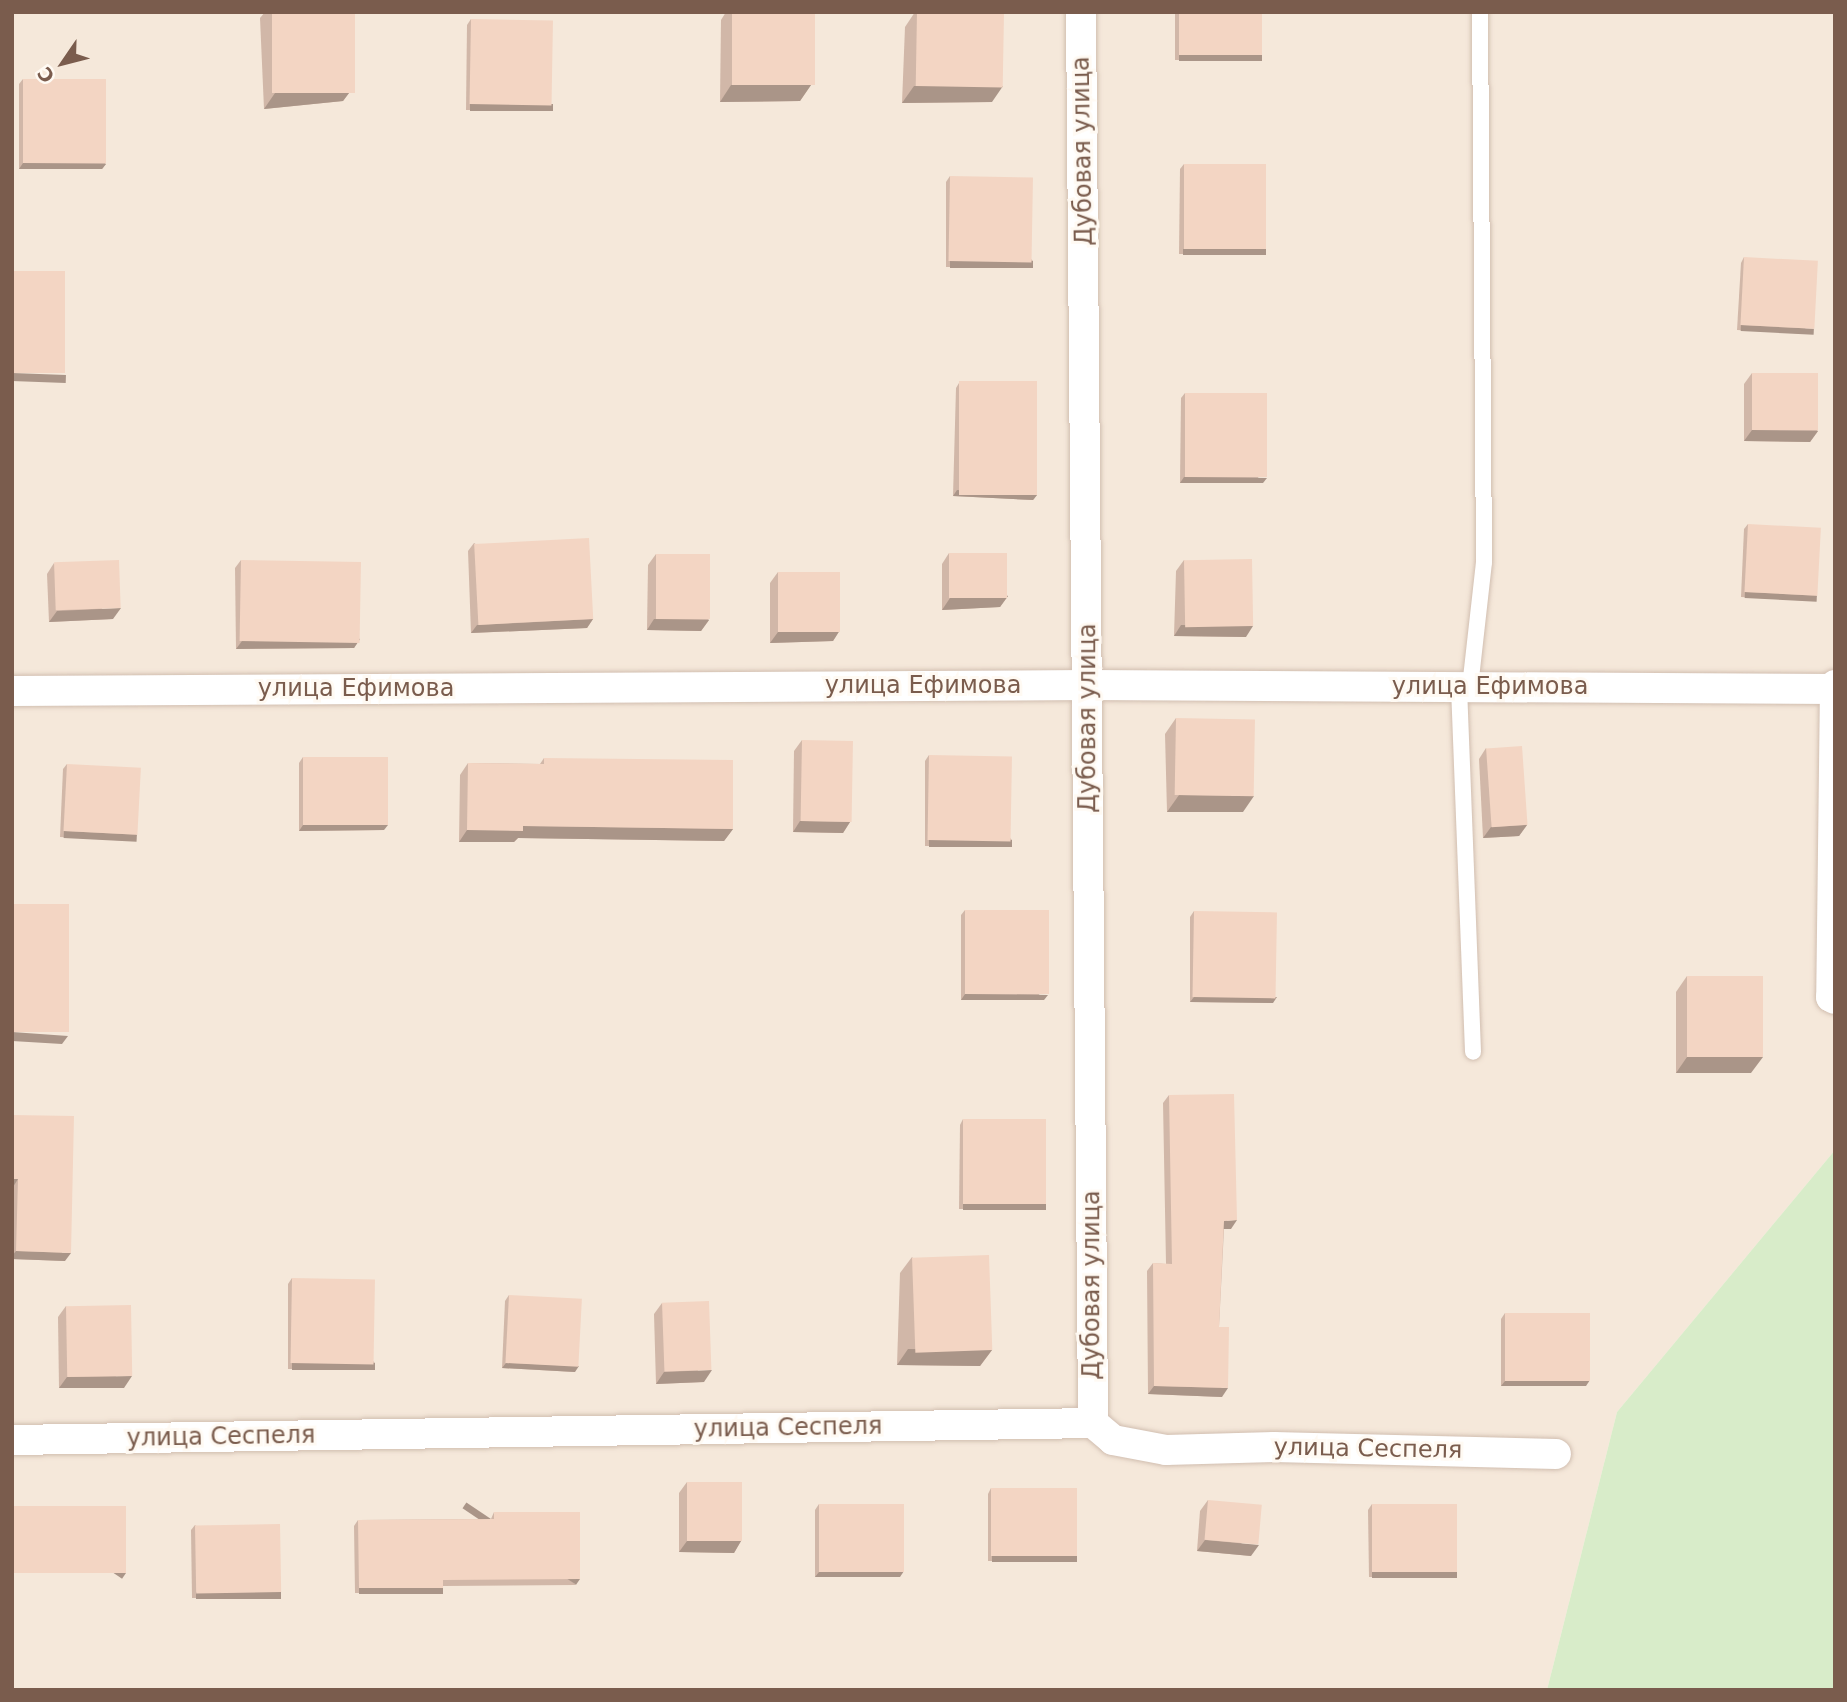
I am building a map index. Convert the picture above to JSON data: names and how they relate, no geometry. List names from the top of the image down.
{
  "streets": {
    "street": ["Дубовая улица", "улица Ефимова", "улица Сеспеля"]
  },
  "crossings": [
    ["Дубовая улица", "улица Ефимова"],
    ["Дубовая улица", "улица Сеспеля"]
  ],
  "north": "bottom left"
}
